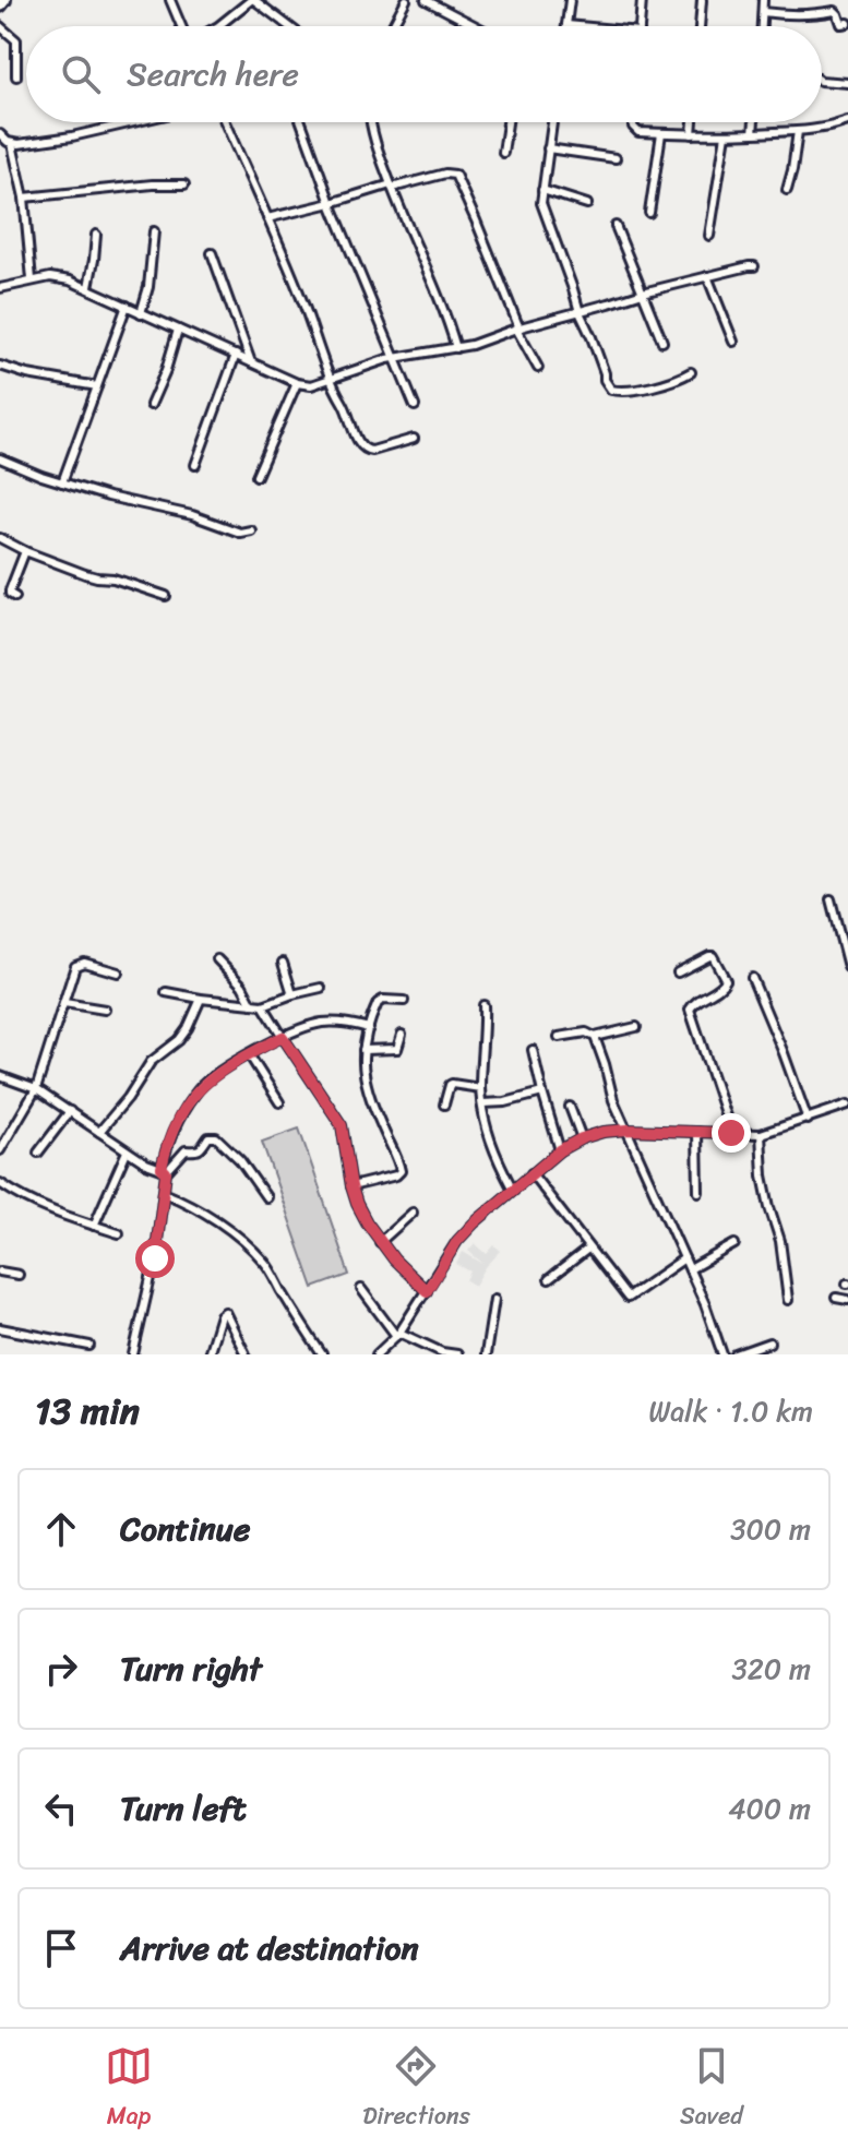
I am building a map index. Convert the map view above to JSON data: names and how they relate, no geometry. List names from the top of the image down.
{
  "page": {
    "search": "Search here",
    "heading": ["13 min", "Walk · 1.0 km"],
    "list": [
      ["Continue", "300 m"],
      ["Turn right", "320 m"],
      ["Turn left", "400 m"],
      "Arrive at destination"
    ],
    "nav": ["Map", "Directions", "Saved"]
  }
}
